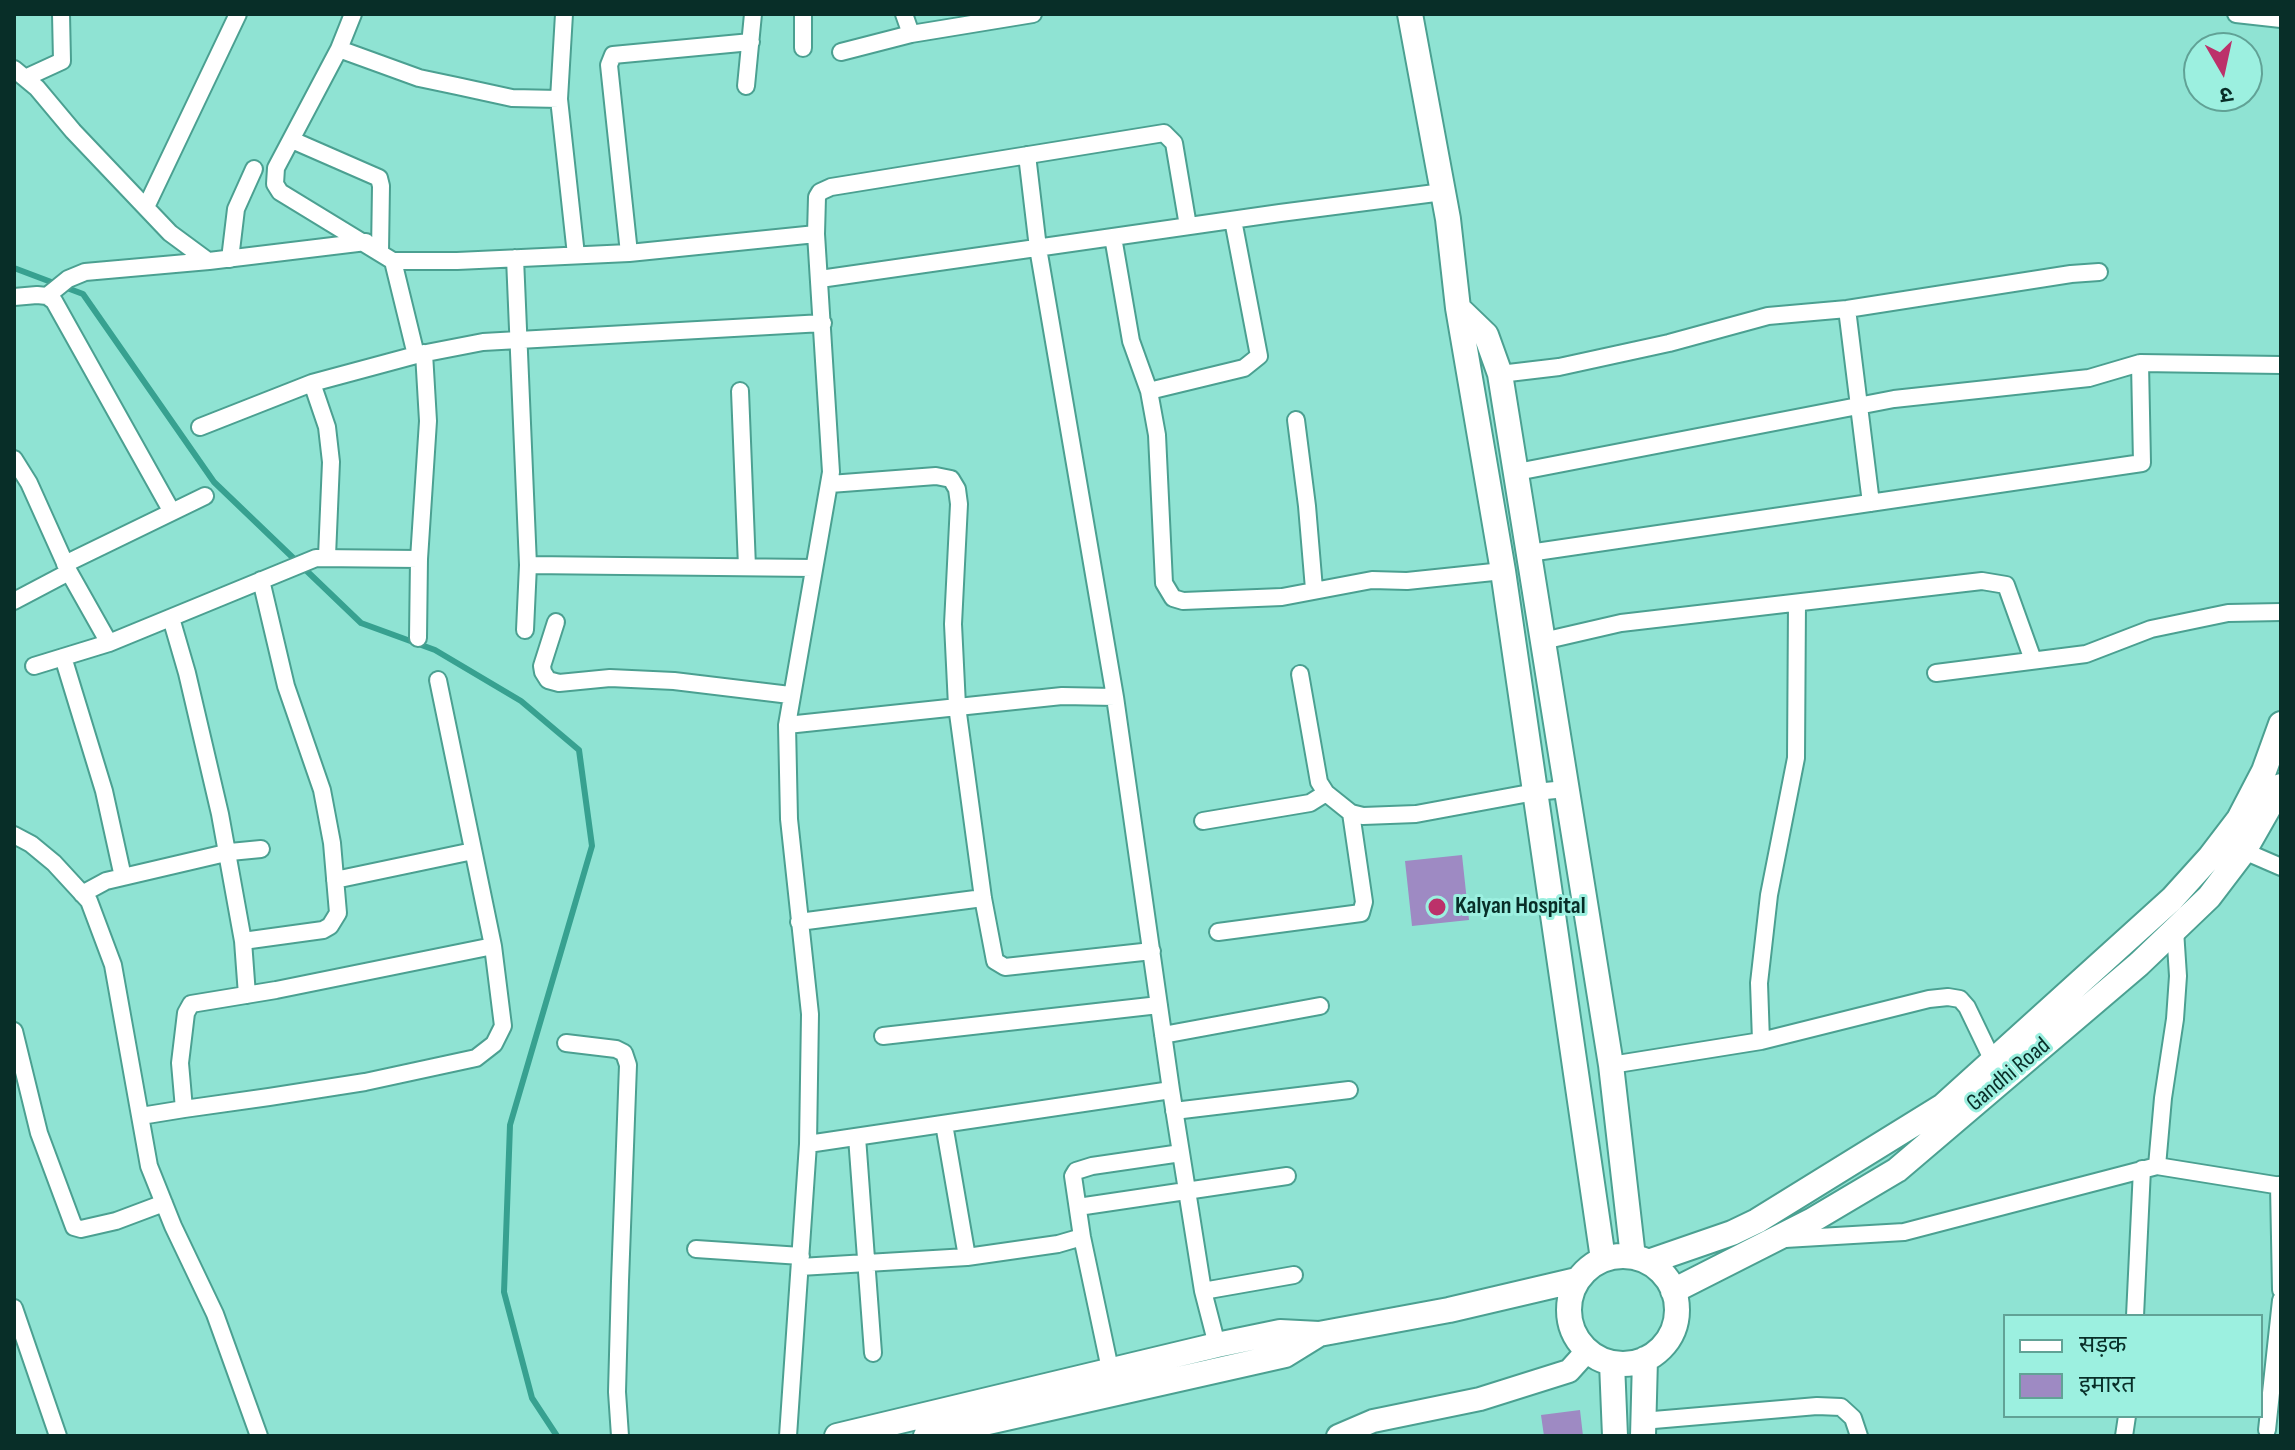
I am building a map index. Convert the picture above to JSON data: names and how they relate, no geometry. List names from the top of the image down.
{
  "streets": {
    "main road": ["Gandhi Road"]
  },
  "places": ["Kalyan Hospital"],
  "legend": ["सड़क", "इमारत"],
  "north": "bottom"
}
